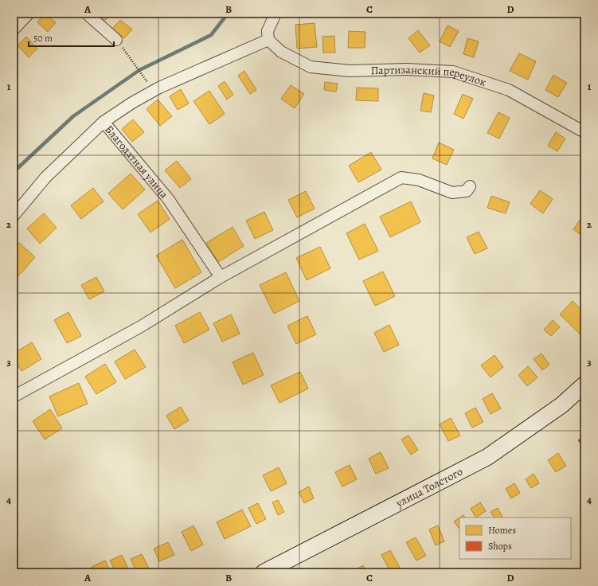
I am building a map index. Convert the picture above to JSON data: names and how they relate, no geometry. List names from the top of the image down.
{
  "streets": {
    "main road": ["улица Толстого"],
    "street": ["Партизанский переулок", "Благодатная улица"]
  },
  "legend": ["Homes", "Shops"],
  "scale_bar": "50 m",
  "grid": {
    "columns": [
      "A",
      "B",
      "C",
      "D"
    ],
    "rows": [
      "1",
      "2",
      "3",
      "4"
    ]
  }
}
